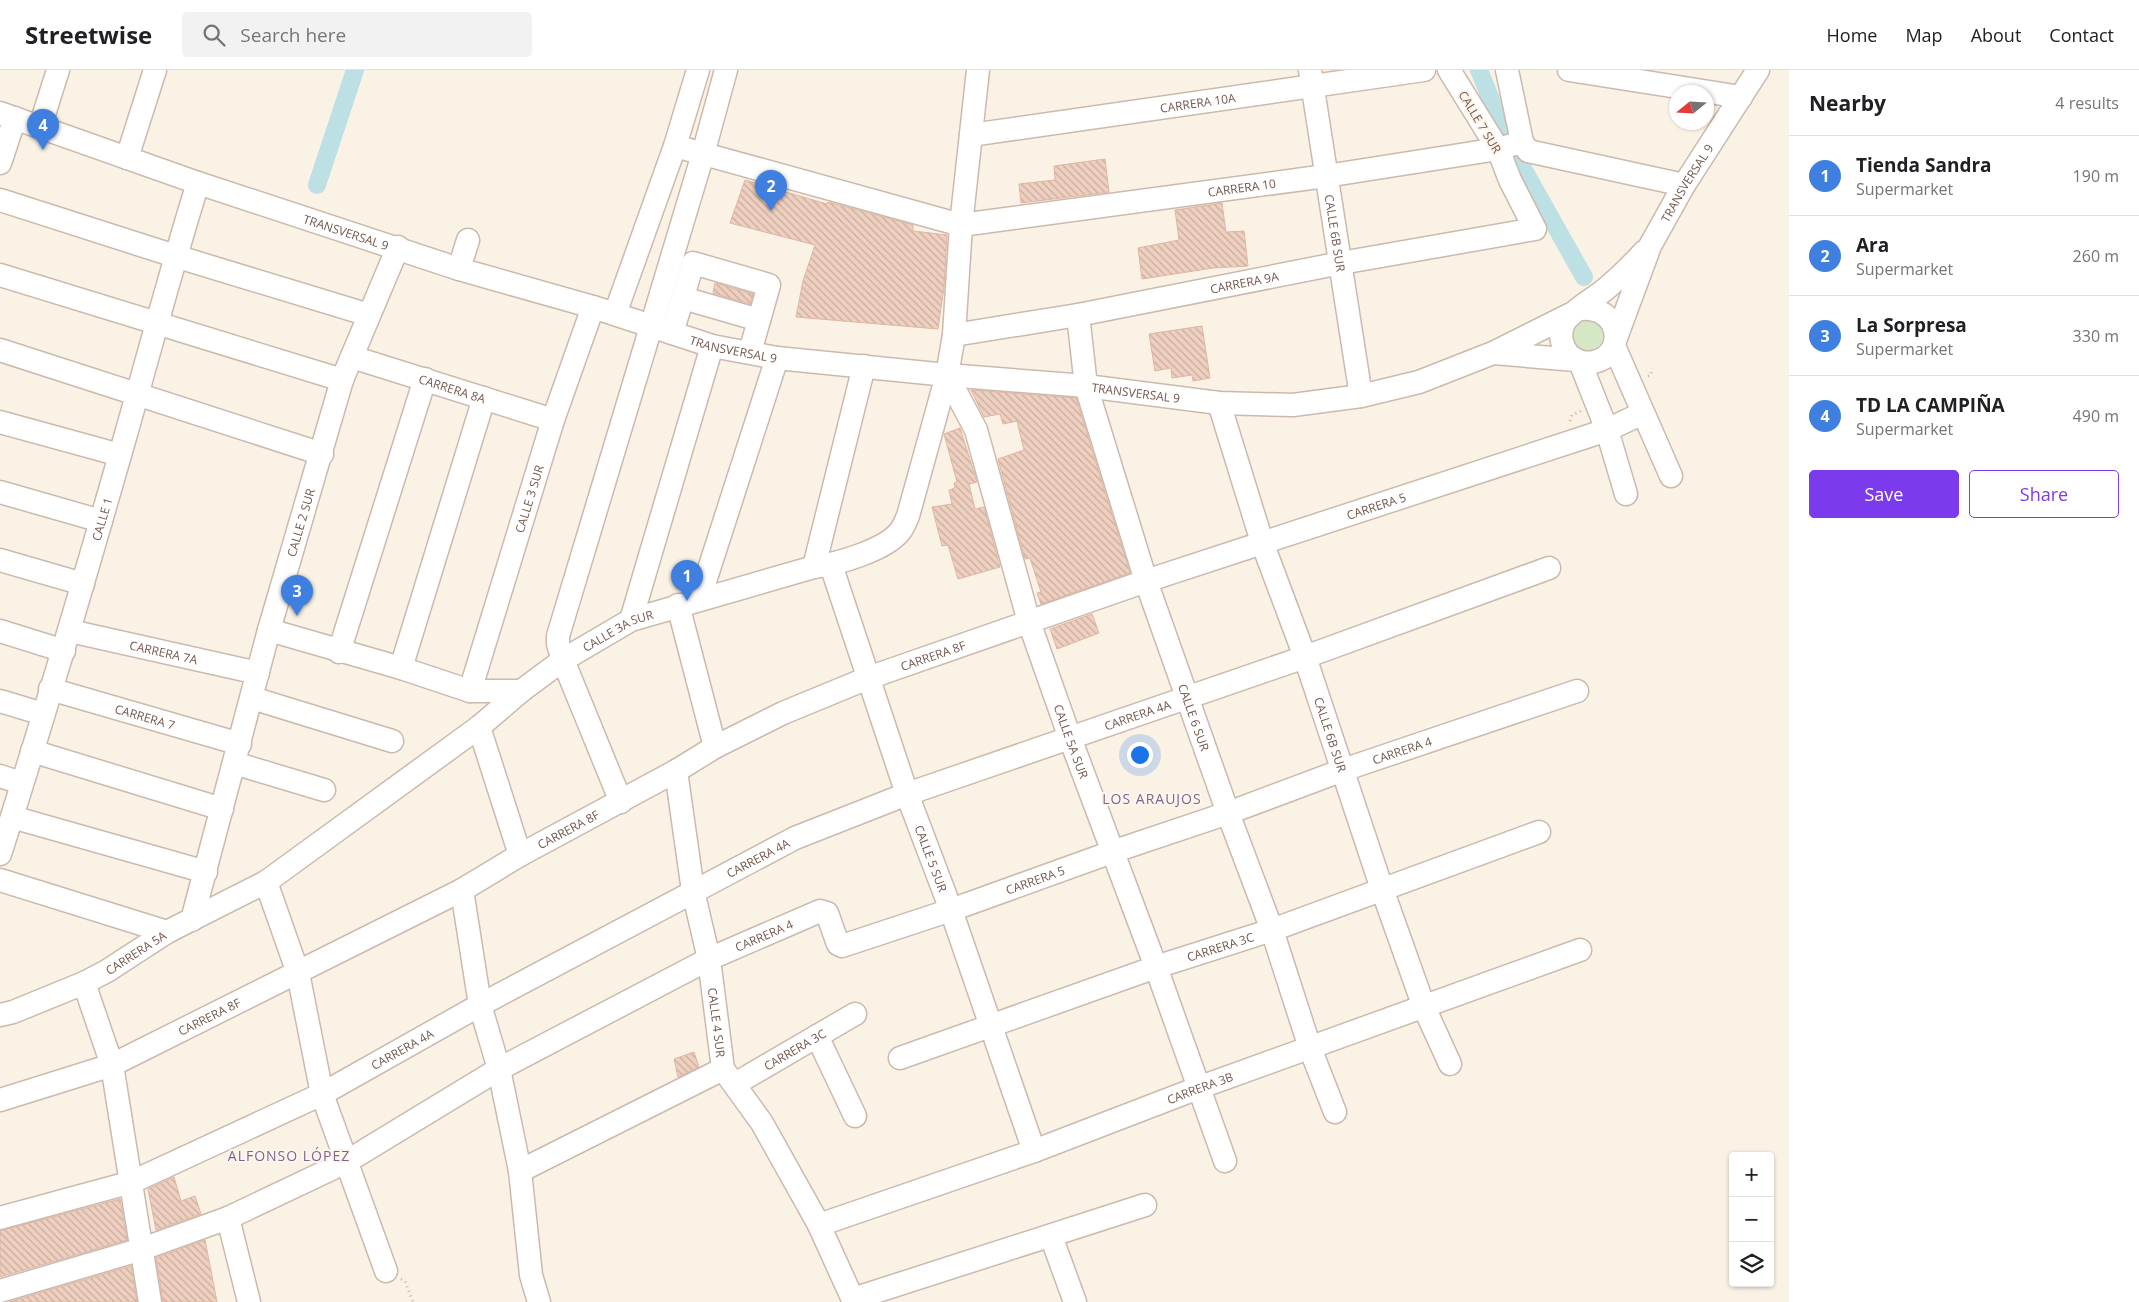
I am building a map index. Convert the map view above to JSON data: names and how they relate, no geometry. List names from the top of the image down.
{
  "streets": {
    "street": [
      "CARRERA 10A",
      "CALLE 7 SUR",
      "TRANSVERSAL 9",
      "CARRERA 10",
      "CALLE 6B SUR",
      "CARRERA 9A",
      "CARRERA 8A",
      "CALLE 3 SUR",
      "CARRERA 5",
      "CALLE 1",
      "CALLE 2 SUR",
      "CALLE 3A SUR",
      "CARRERA 7A",
      "CARRERA 8F",
      "CARRERA 4A",
      "CARRERA 7",
      "CALLE 6 SUR",
      "CALLE 5A SUR",
      "CARRERA 4",
      "CALLE 5 SUR",
      "CARRERA 3C",
      "CARRERA 5A",
      "CALLE 4 SUR",
      "CARRERA 3B"
    ]
  },
  "crossings": [
    ["CARRERA 10A", "CALLE 6B SUR"],
    ["CARRERA 10A", "CALLE 3A SUR"],
    ["CALLE 7 SUR", "CARRERA 10"],
    ["CALLE 7 SUR", "CARRERA 9A"],
    ["TRANSVERSAL 9", "CARRERA 10"],
    ["TRANSVERSAL 9", "CALLE 6B SUR"],
    ["TRANSVERSAL 9", "CALLE 3 SUR"],
    ["TRANSVERSAL 9", "CALLE 1"],
    ["TRANSVERSAL 9", "CALLE 2 SUR"],
    ["TRANSVERSAL 9", "CALLE 3A SUR"],
    ["TRANSVERSAL 9", "CALLE 6 SUR"],
    ["TRANSVERSAL 9", "CALLE 5A SUR"],
    ["CARRERA 10", "CALLE 6B SUR"],
    ["CARRERA 10", "CALLE 3A SUR"],
    ["CALLE 6B SUR", "CARRERA 9A"],
    ["CALLE 6B SUR", "CARRERA 5"],
    ["CALLE 6B SUR", "CARRERA 4A"],
    ["CALLE 6B SUR", "CARRERA 4"],
    ["CALLE 6B SUR", "CARRERA 3C"],
    ["CALLE 6B SUR", "CARRERA 3B"],
    ["CARRERA 9A", "CALLE 3A SUR"],
    ["CARRERA 9A", "CALLE 6 SUR"],
    ["CARRERA 8A", "CALLE 3 SUR"],
    ["CARRERA 8A", "CALLE 2 SUR"],
    ["CARRERA 5", "CARRERA 8F"],
    ["CARRERA 5", "CALLE 6 SUR"],
    ["CARRERA 5", "CALLE 5A SUR"],
    ["CARRERA 5", "CARRERA 4"],
    ["CARRERA 5", "CALLE 5 SUR"],
    ["CALLE 1", "CARRERA 7A"],
    ["CALLE 1", "CARRERA 7"],
    ["CALLE 2 SUR", "CARRERA 7A"],
    ["CALLE 2 SUR", "CARRERA 7"],
    ["CALLE 2 SUR", "CARRERA 5A"],
    ["CALLE 3A SUR", "CALLE 5A SUR"],
    ["CALLE 3A SUR", "CALLE 5 SUR"],
    ["CALLE 3A SUR", "CARRERA 5A"],
    ["CARRERA 8F", "CALLE 6 SUR"],
    ["CARRERA 8F", "CALLE 5A SUR"],
    ["CARRERA 8F", "CALLE 5 SUR"],
    ["CARRERA 8F", "CALLE 4 SUR"],
    ["CARRERA 4A", "CALLE 6 SUR"],
    ["CARRERA 4A", "CALLE 5A SUR"],
    ["CARRERA 4A", "CALLE 5 SUR"],
    ["CARRERA 4A", "CALLE 4 SUR"],
    ["CALLE 6 SUR", "CARRERA 4"],
    ["CALLE 6 SUR", "CARRERA 3C"],
    ["CALLE 6 SUR", "CARRERA 3B"],
    ["CALLE 5A SUR", "CARRERA 3C"],
    ["CALLE 5A SUR", "CARRERA 3B"],
    ["CARRERA 4", "CALLE 4 SUR"],
    ["CALLE 5 SUR", "CARRERA 3C"],
    ["CALLE 5 SUR", "CARRERA 3B"],
    ["CARRERA 3C", "CALLE 4 SUR"],
    ["CALLE 4 SUR", "CARRERA 3B"]
  ],
  "districts": ["LOS ARAUJOS", "ALFONSO LÓPEZ"],
  "north": "left",
  "page": {
    "header": "Streetwise",
    "search": "Search here",
    "nav": [
      "Home",
      "Map",
      "About",
      "Contact"
    ],
    "heading": ["Nearby", "4 results"],
    "pins": [
      "4",
      "2",
      "1",
      "3"
    ],
    "list": [
      {
        "mark": "1",
        "name": "Tienda Sandra",
        "note": "Supermarket",
        "value": "190 m"
      },
      {
        "mark": "2",
        "name": "Ara",
        "note": "Supermarket",
        "value": "260 m"
      },
      {
        "mark": "3",
        "name": "La Sorpresa",
        "note": "Supermarket",
        "value": "330 m"
      },
      {
        "mark": "4",
        "name": "TD LA CAMPIÑA",
        "note": "Supermarket",
        "value": "490 m"
      }
    ],
    "buttons": ["Save", "Share"],
    "map_buttons": ["+", "−"]
  }
}
